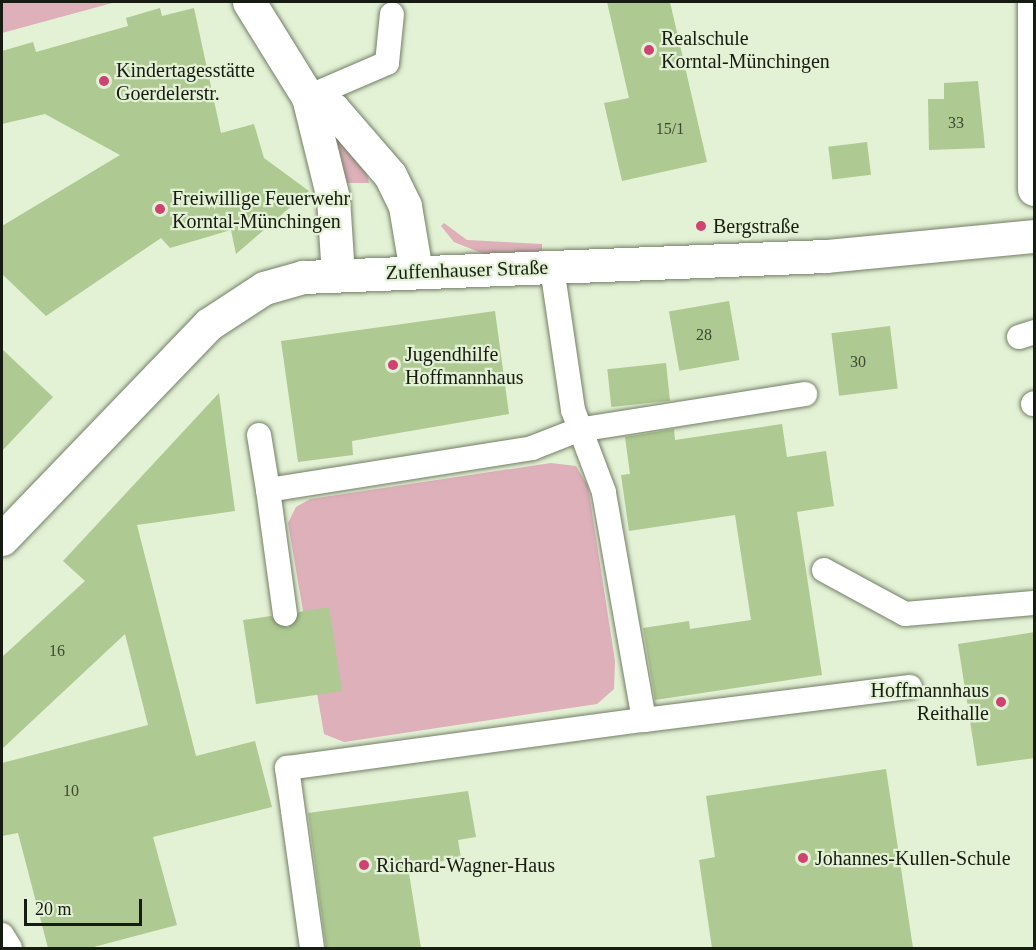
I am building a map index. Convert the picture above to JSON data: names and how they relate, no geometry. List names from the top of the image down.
{
  "streets": {
    "street": ["Zuffenhauser Straße"]
  },
  "places": [
    "Realschule Korntal-Münchingen",
    "Kindertagesstätte Goerdelerstr.",
    "Freiwillige Feuerwehr Korntal-Münchingen",
    "Bergstraße",
    "Jugendhilfe Hoffmannhaus",
    "Hoffmannhaus Reithalle",
    "Johannes-Kullen-Schule",
    "Richard-Wagner-Haus"
  ],
  "house_numbers": [
    "33",
    "15/1",
    "28",
    "30",
    "16",
    "10"
  ],
  "scale_bar": "20 m"
}
